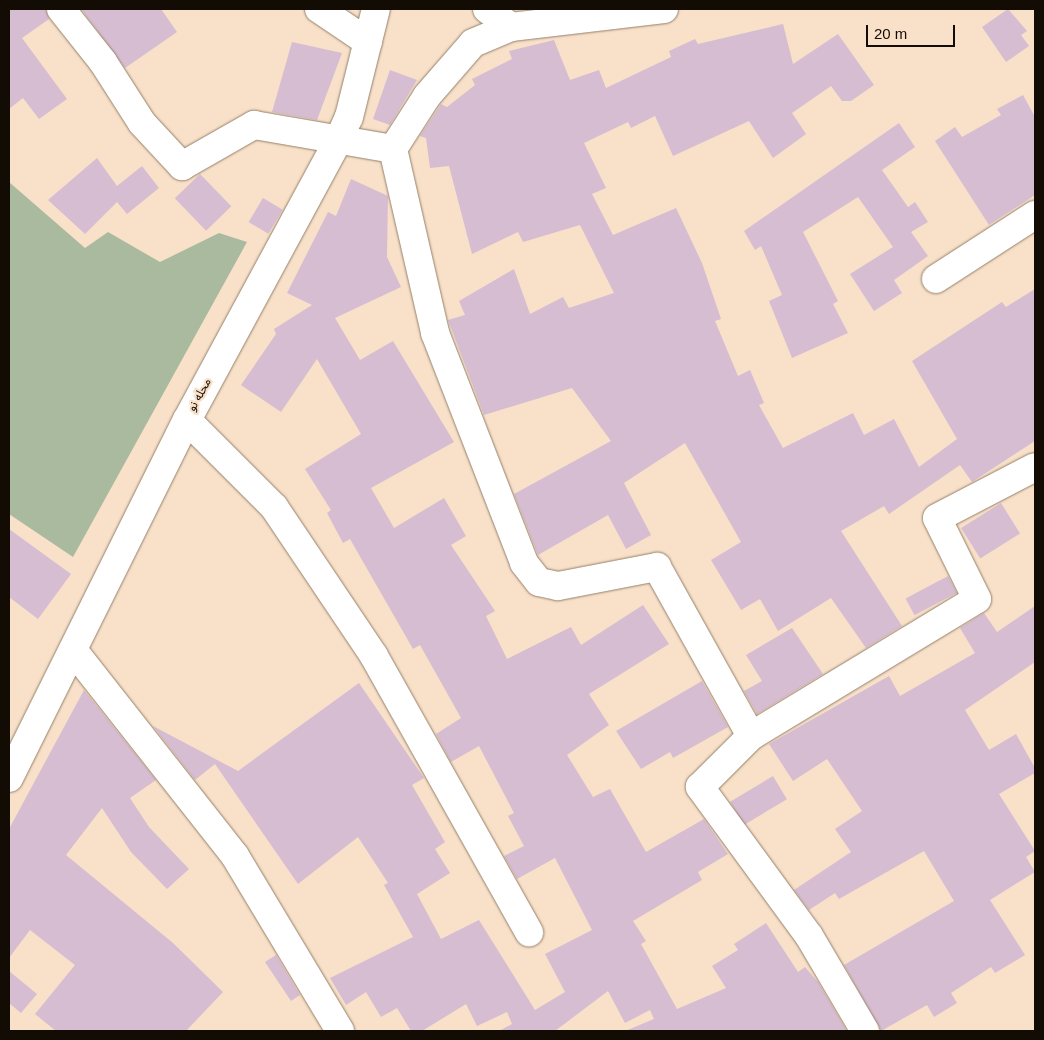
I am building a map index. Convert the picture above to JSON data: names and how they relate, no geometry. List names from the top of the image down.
{
  "streets": {
    "street": ["محله نو"]
  },
  "scale_bar": "20 m"
}
